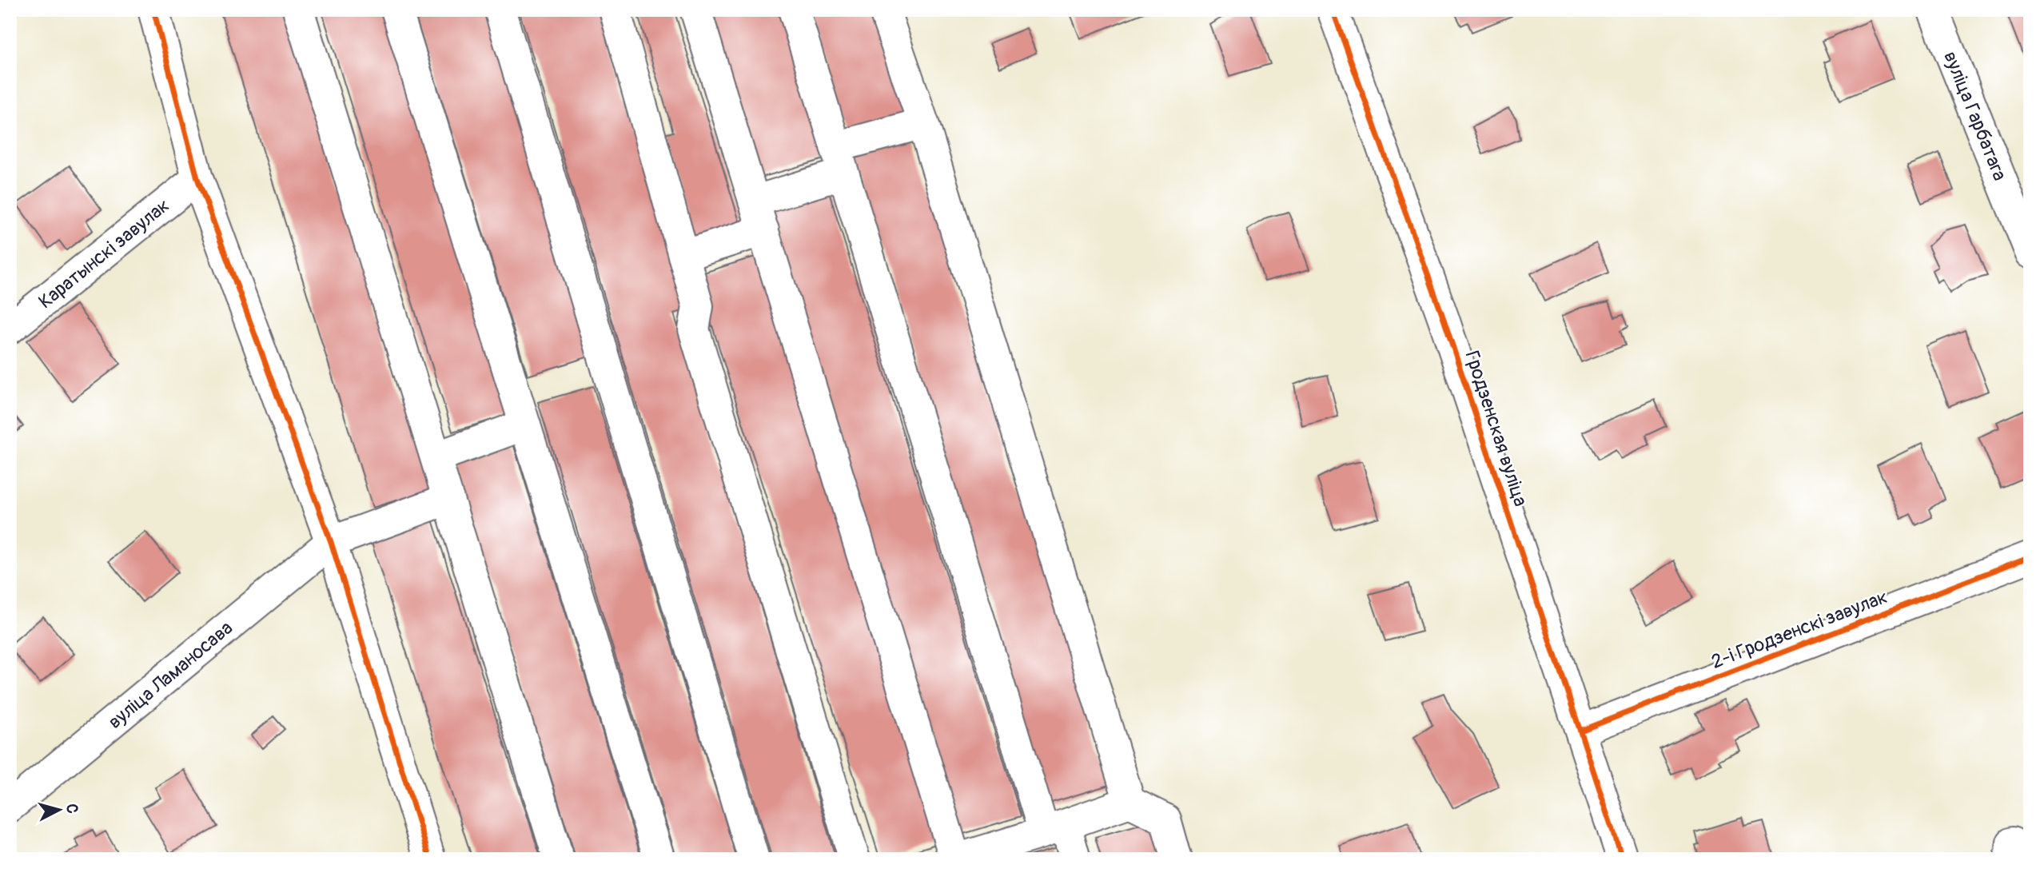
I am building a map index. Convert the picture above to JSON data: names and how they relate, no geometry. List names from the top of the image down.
{
  "streets": {
    "street": [
      "вуліца Гарбатага",
      "Каратынскі завулак",
      "Гродзенская вуліца",
      "2-і Гродзенскі завулак",
      "вуліца Ламаносава"
    ]
  },
  "crossings": [
    ["Гродзенская вуліца", "2-і Гродзенскі завулак"]
  ],
  "north": "right"
}
